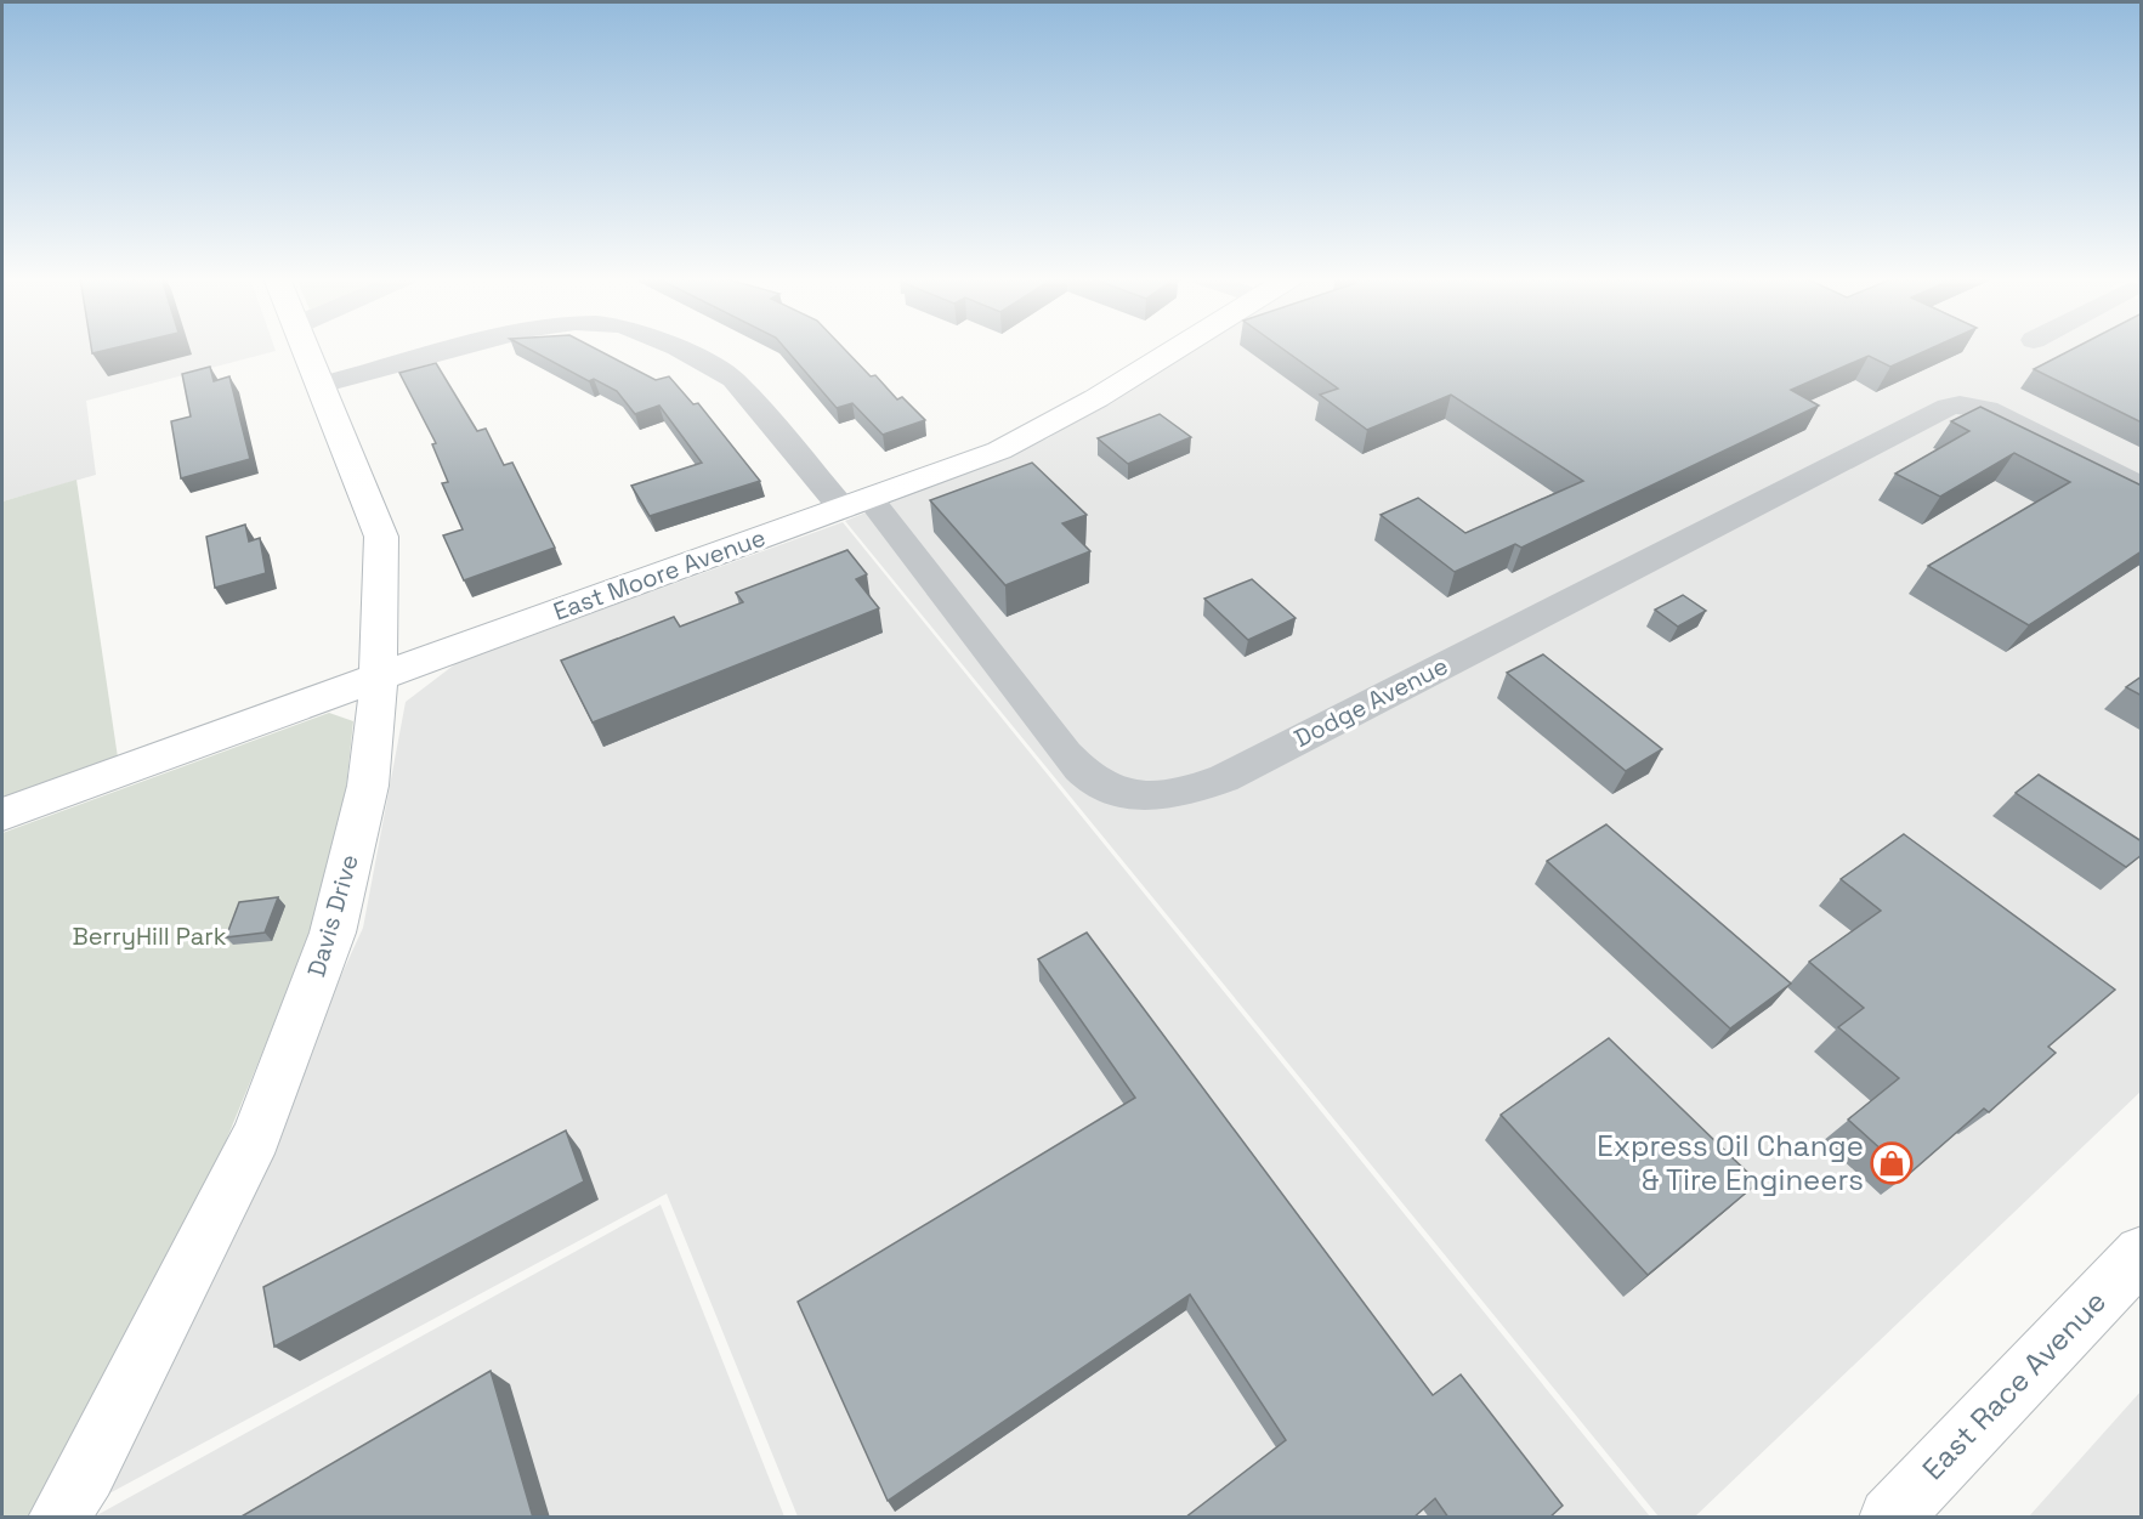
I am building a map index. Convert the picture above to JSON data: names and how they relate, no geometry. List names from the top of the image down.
{
  "streets": {
    "street": [
      "East Moore Avenue",
      "Dodge Avenue",
      "Davis Drive",
      "East Race Avenue"
    ]
  },
  "crossings": [
    ["East Moore Avenue", "Dodge Avenue"],
    ["East Moore Avenue", "Davis Drive"],
    ["Dodge Avenue", "Davis Drive"]
  ],
  "parks": ["BerryHill Park"],
  "places": {
    "shop": ["Express Oil Change & Tire Engineers"]
  }
}
